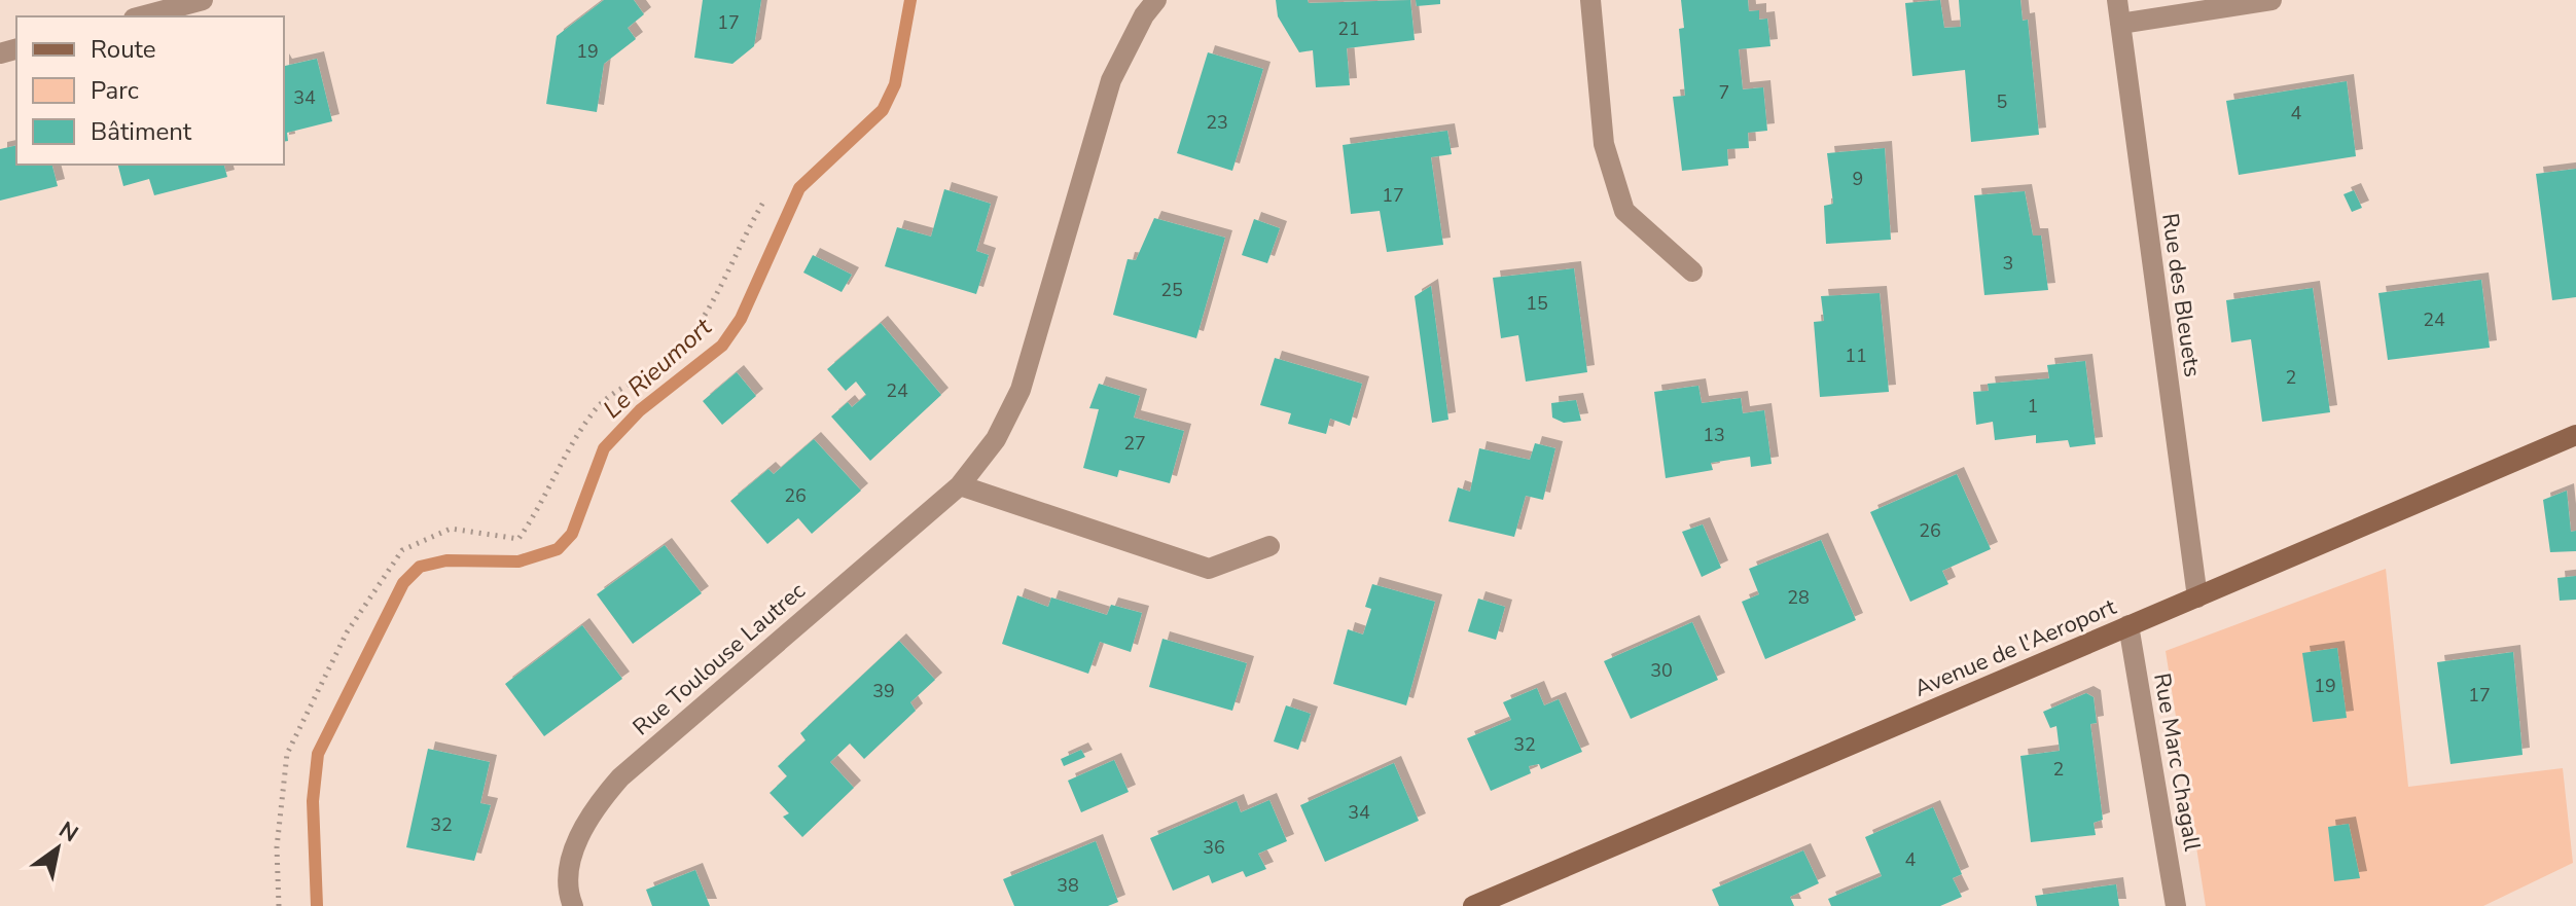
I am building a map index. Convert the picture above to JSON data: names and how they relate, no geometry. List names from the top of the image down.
{
  "streets": {
    "street": [
      "Rue des Bleuets",
      "Avenue de l'Aeroport",
      "Rue Toulouse Lautrec",
      "Rue Marc Chagall"
    ]
  },
  "crossings": [
    ["Rue des Bleuets", "Avenue de l'Aeroport"],
    ["Avenue de l'Aeroport", "Rue Marc Chagall"]
  ],
  "water": ["Le Rieumort"],
  "house_numbers": [
    "17",
    "21",
    "19",
    "7",
    "34",
    "5",
    "4",
    "23",
    "9",
    "17",
    "3",
    "25",
    "15",
    "24",
    "11",
    "2",
    "24",
    "1",
    "13",
    "27",
    "26",
    "26",
    "28",
    "30",
    "19",
    "39",
    "17",
    "32",
    "2",
    "34",
    "32",
    "36",
    "4",
    "38"
  ],
  "legend": ["Route", "Parc", "Bâtiment"],
  "north": "top right"
}
